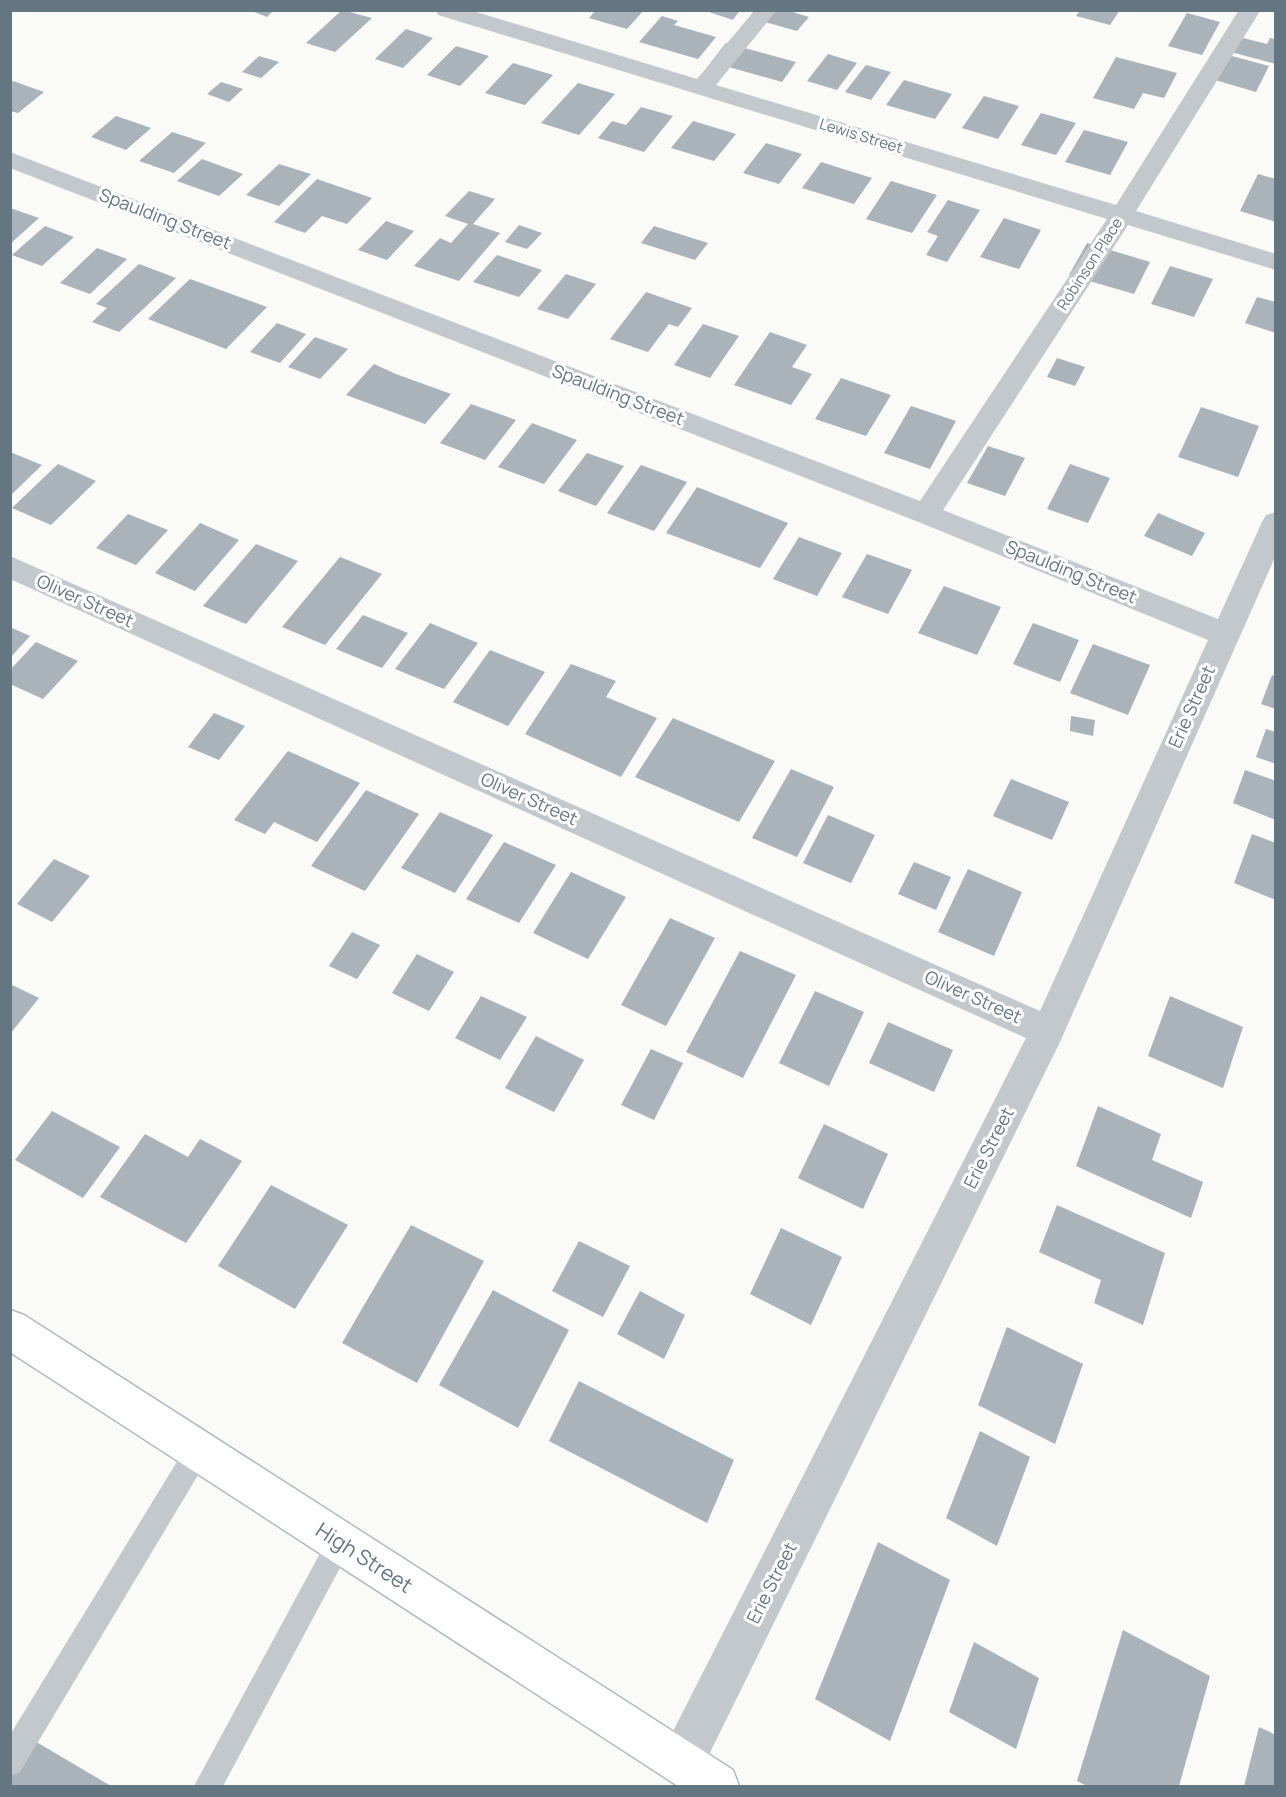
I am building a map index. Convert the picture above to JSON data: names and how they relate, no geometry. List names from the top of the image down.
{
  "streets": {
    "main road": ["High Street"],
    "street": [
      "Lewis Street",
      "Spaulding Street",
      "Robinson Place",
      "Oliver Street",
      "Erie Street"
    ]
  },
  "crossings": [
    ["Lewis Street", "Robinson Place"],
    ["Spaulding Street", "Robinson Place"],
    ["Spaulding Street", "Erie Street"],
    ["Oliver Street", "Erie Street"],
    ["Erie Street", "High Street"]
  ]
}
